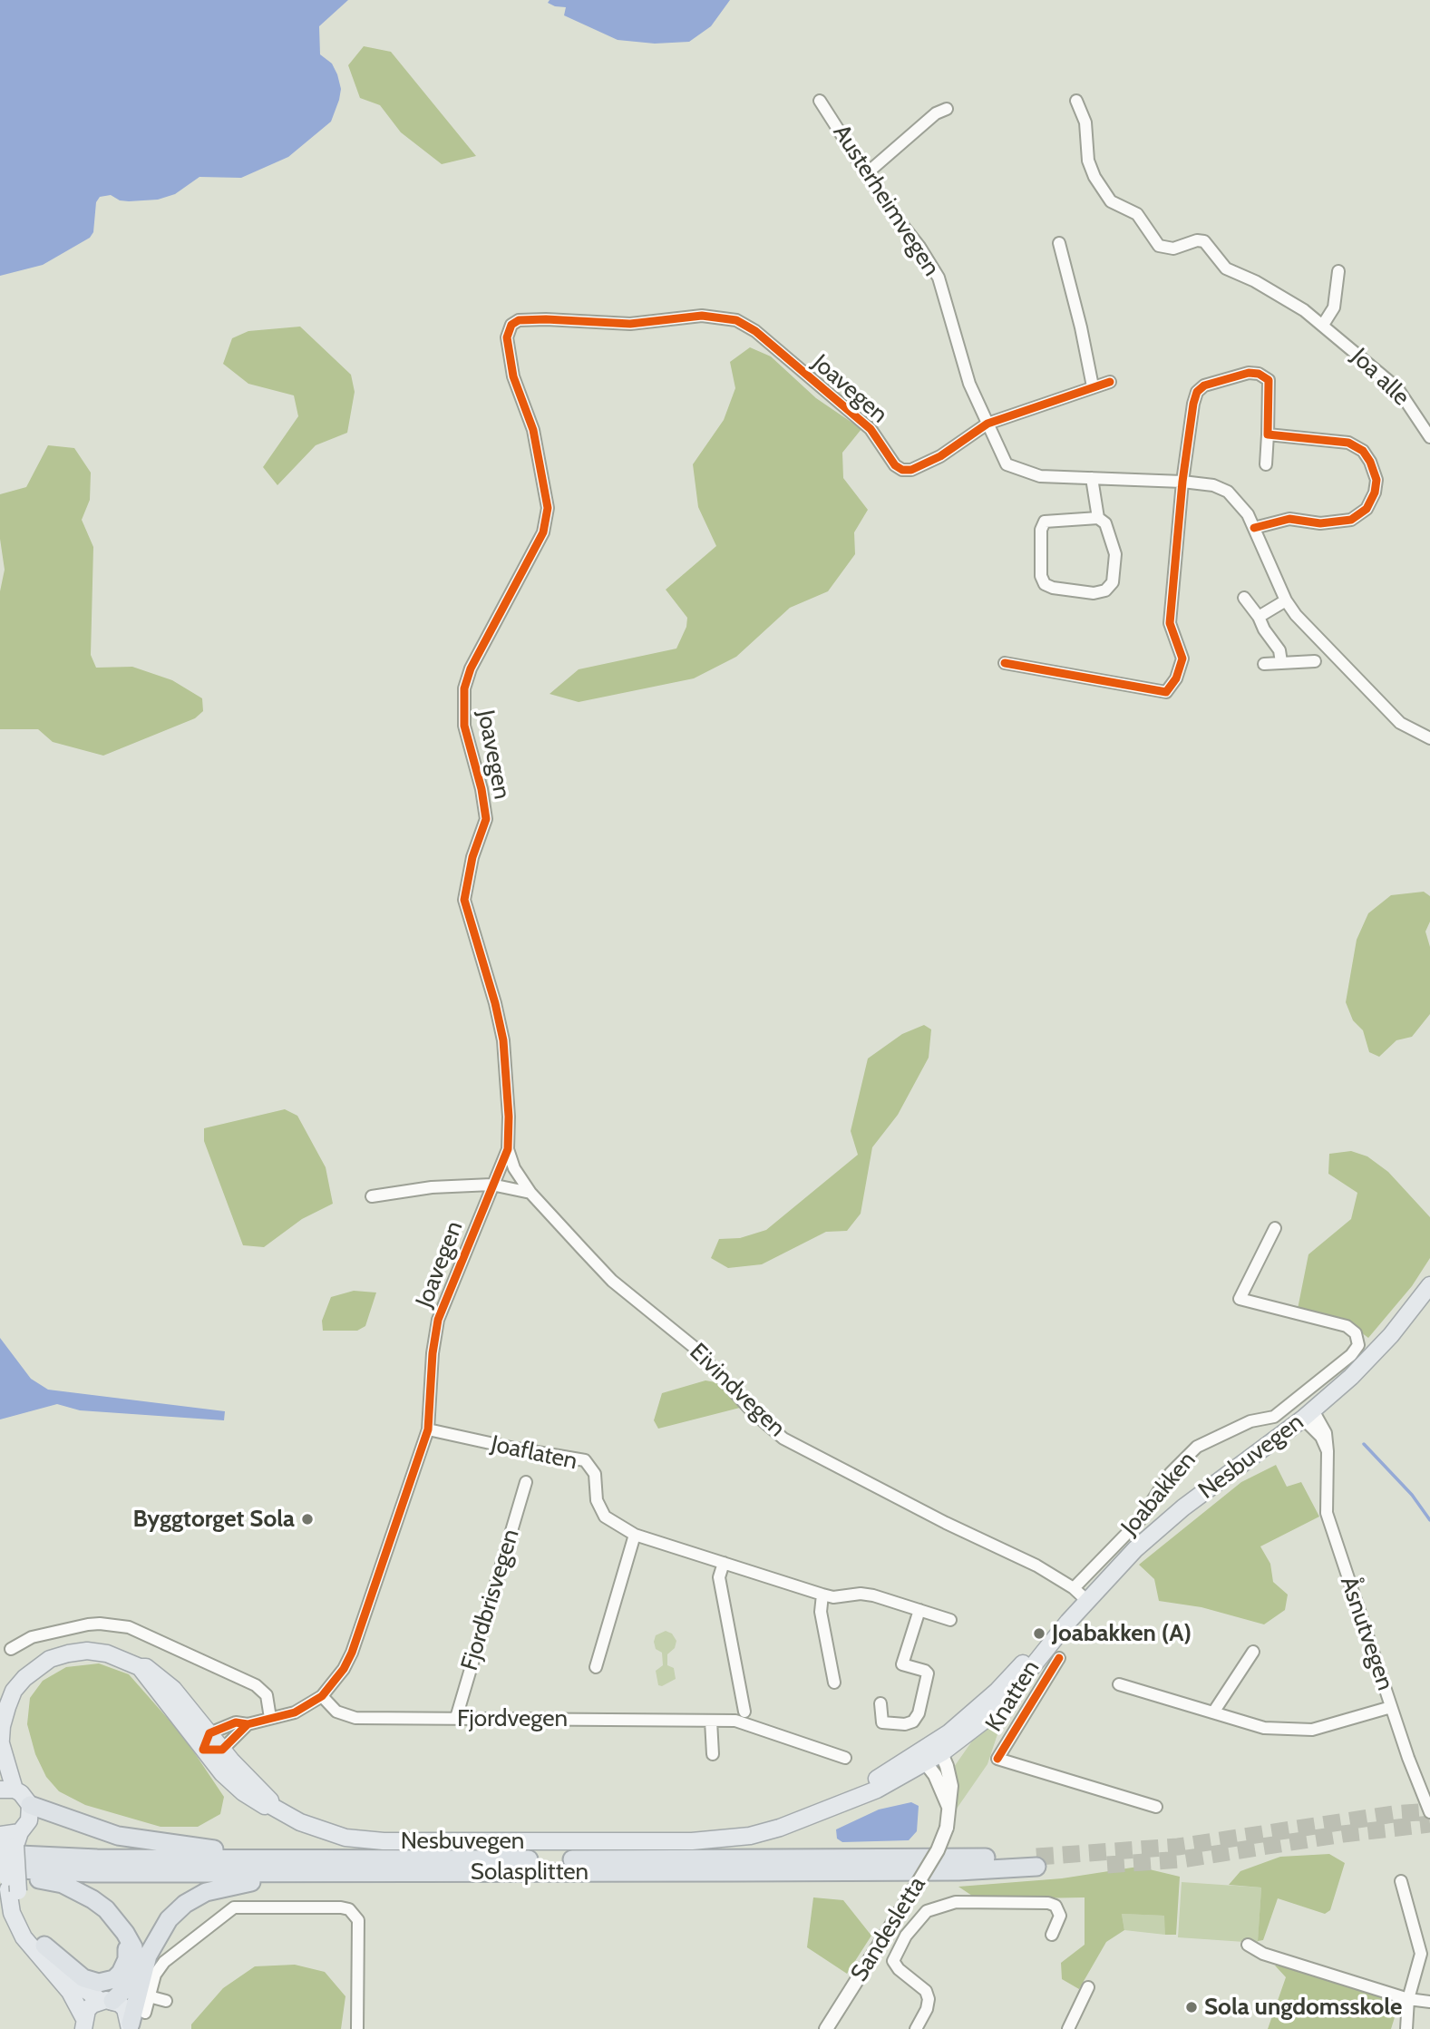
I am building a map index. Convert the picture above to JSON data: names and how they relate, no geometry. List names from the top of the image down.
{
  "streets": {
    "highway": ["Solasplitten"],
    "main road": ["Nesbuvegen"],
    "street": [
      "Austerheimvegen",
      "Joa alle",
      "Joavegen",
      "Eivindvegen",
      "Joaflaten",
      "Joabakken",
      "Fjordbrisvegen",
      "Åsnutvegen",
      "Knatten",
      "Fjordvegen",
      "Sandesletta"
    ]
  },
  "crossings": [
    ["Austerheimvegen", "Joavegen"],
    ["Joavegen", "Eivindvegen"],
    ["Joavegen", "Joaflaten"],
    ["Joavegen", "Nesbuvegen"],
    ["Joavegen", "Fjordvegen"],
    ["Eivindvegen", "Nesbuvegen"],
    ["Eivindvegen", "Joabakken"],
    ["Nesbuvegen", "Åsnutvegen"],
    ["Nesbuvegen", "Knatten"],
    ["Nesbuvegen", "Sandesletta"],
    ["Fjordbrisvegen", "Fjordvegen"]
  ],
  "places": ["Byggtorget Sola", "Joabakken (A)", "Sola ungdomsskole"]
}
